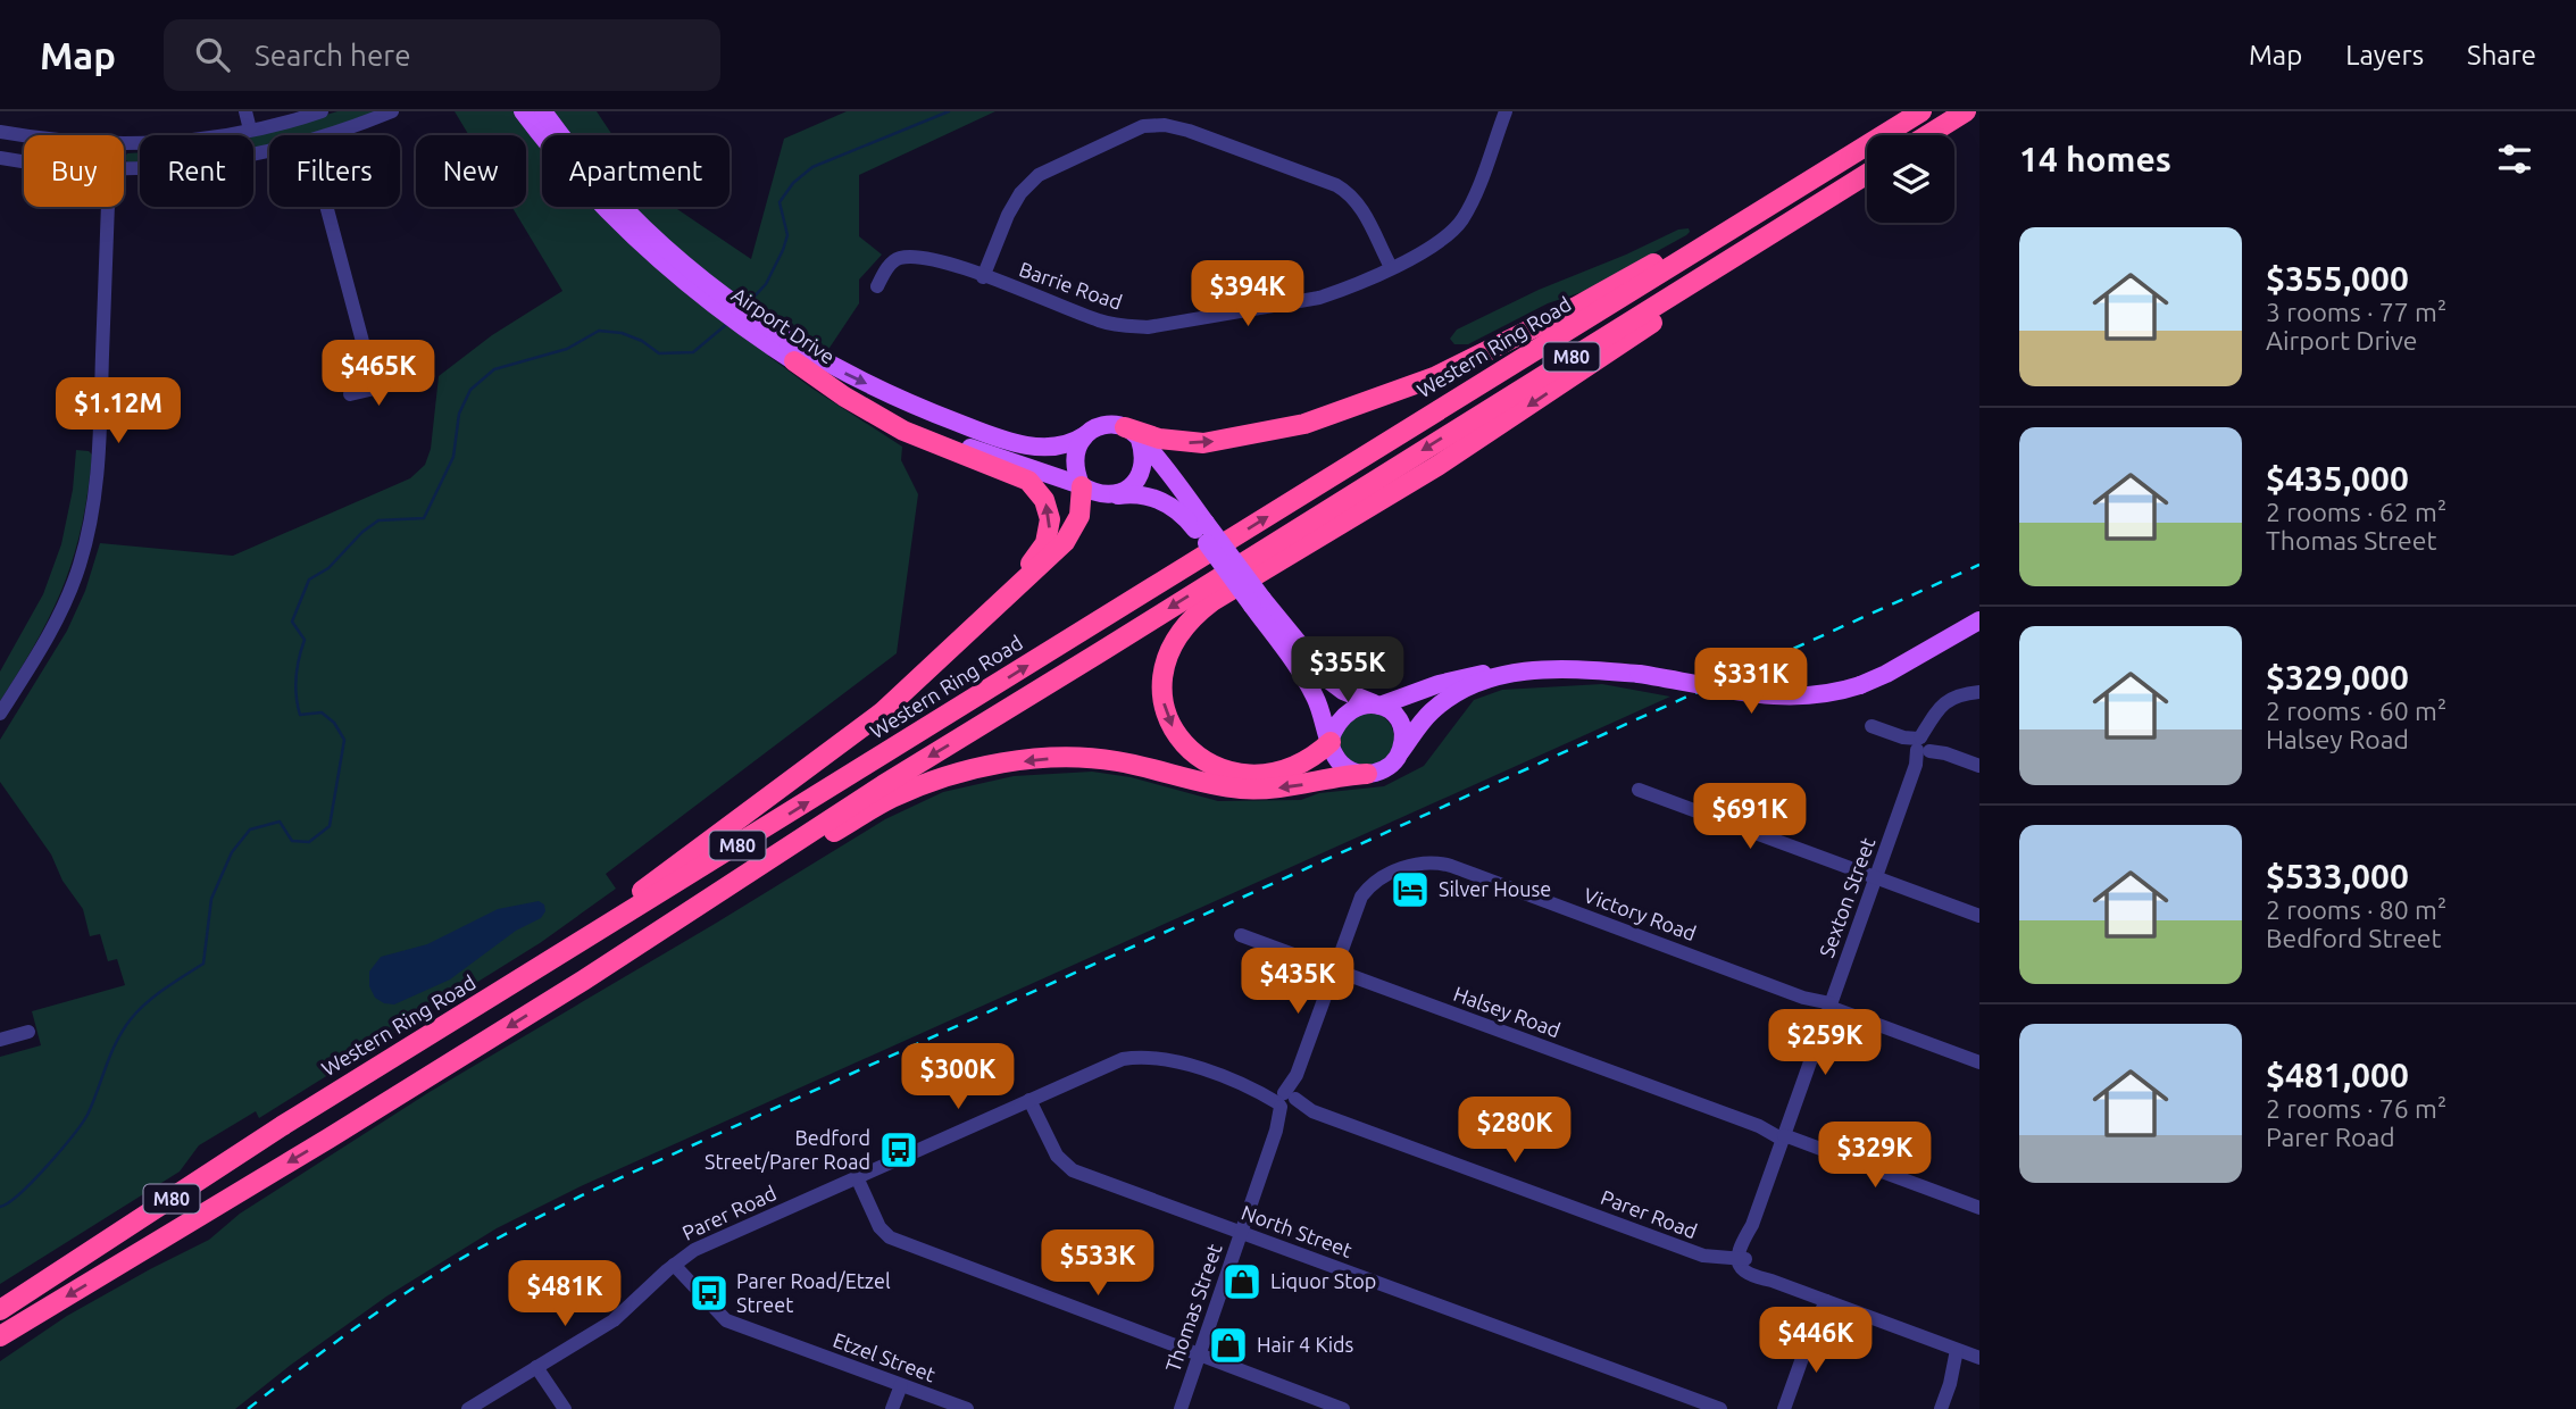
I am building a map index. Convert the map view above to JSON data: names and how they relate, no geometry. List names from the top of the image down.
{
  "streets": {
    "highway": ["Western Ring Road", "M80"],
    "main road": ["Airport Drive"],
    "street": [
      "Barrie Road",
      "Sexton Street",
      "Victory Road",
      "Halsey Road",
      "Parer Road",
      "North Street",
      "Thomas Street",
      "Etzel Street"
    ]
  },
  "crossings": [
    ["Sexton Street", "Victory Road"],
    ["Sexton Street", "Halsey Road"],
    ["Sexton Street", "Parer Road"],
    ["Victory Road", "Halsey Road"],
    ["Victory Road", "Thomas Street"],
    ["Halsey Road", "Thomas Street"],
    ["Parer Road", "North Street"],
    ["Parer Road", "Thomas Street"],
    ["Parer Road", "Etzel Street"],
    ["North Street", "Thomas Street"]
  ],
  "places": {
    "hotel": ["Silver House"],
    "bus stop": ["Bedford Street/Parer Road", "Parer Road/Etzel Street"],
    "shop": ["Liquor Stop", "Hair 4 Kids"]
  },
  "page": {
    "header": "Map",
    "search": "Search here",
    "nav": ["Map", "Layers", "Share"],
    "heading": "14 homes",
    "chip": [
      "Buy",
      "Rent",
      "Filters",
      "New",
      "Apartment"
    ],
    "list": [
      {
        "name": "$355,000",
        "note": "3 rooms · 77 m² · Airport Drive"
      },
      {
        "name": "$435,000",
        "note": "2 rooms · 62 m² · Thomas Street"
      },
      {
        "name": "$329,000",
        "note": "2 rooms · 60 m² · Halsey Road"
      },
      {
        "name": "$533,000",
        "note": "2 rooms · 80 m² · Bedford Street"
      },
      {
        "name": "$481,000",
        "note": "2 rooms · 76 m² · Parer Road"
      }
    ],
    "price": [
      "$394K",
      "$465K",
      "$1.12M",
      "$355K",
      "$331K",
      "$691K",
      "$435K",
      "$259K",
      "$300K",
      "$280K",
      "$329K",
      "$533K",
      "$481K",
      "$446K"
    ]
  }
}
